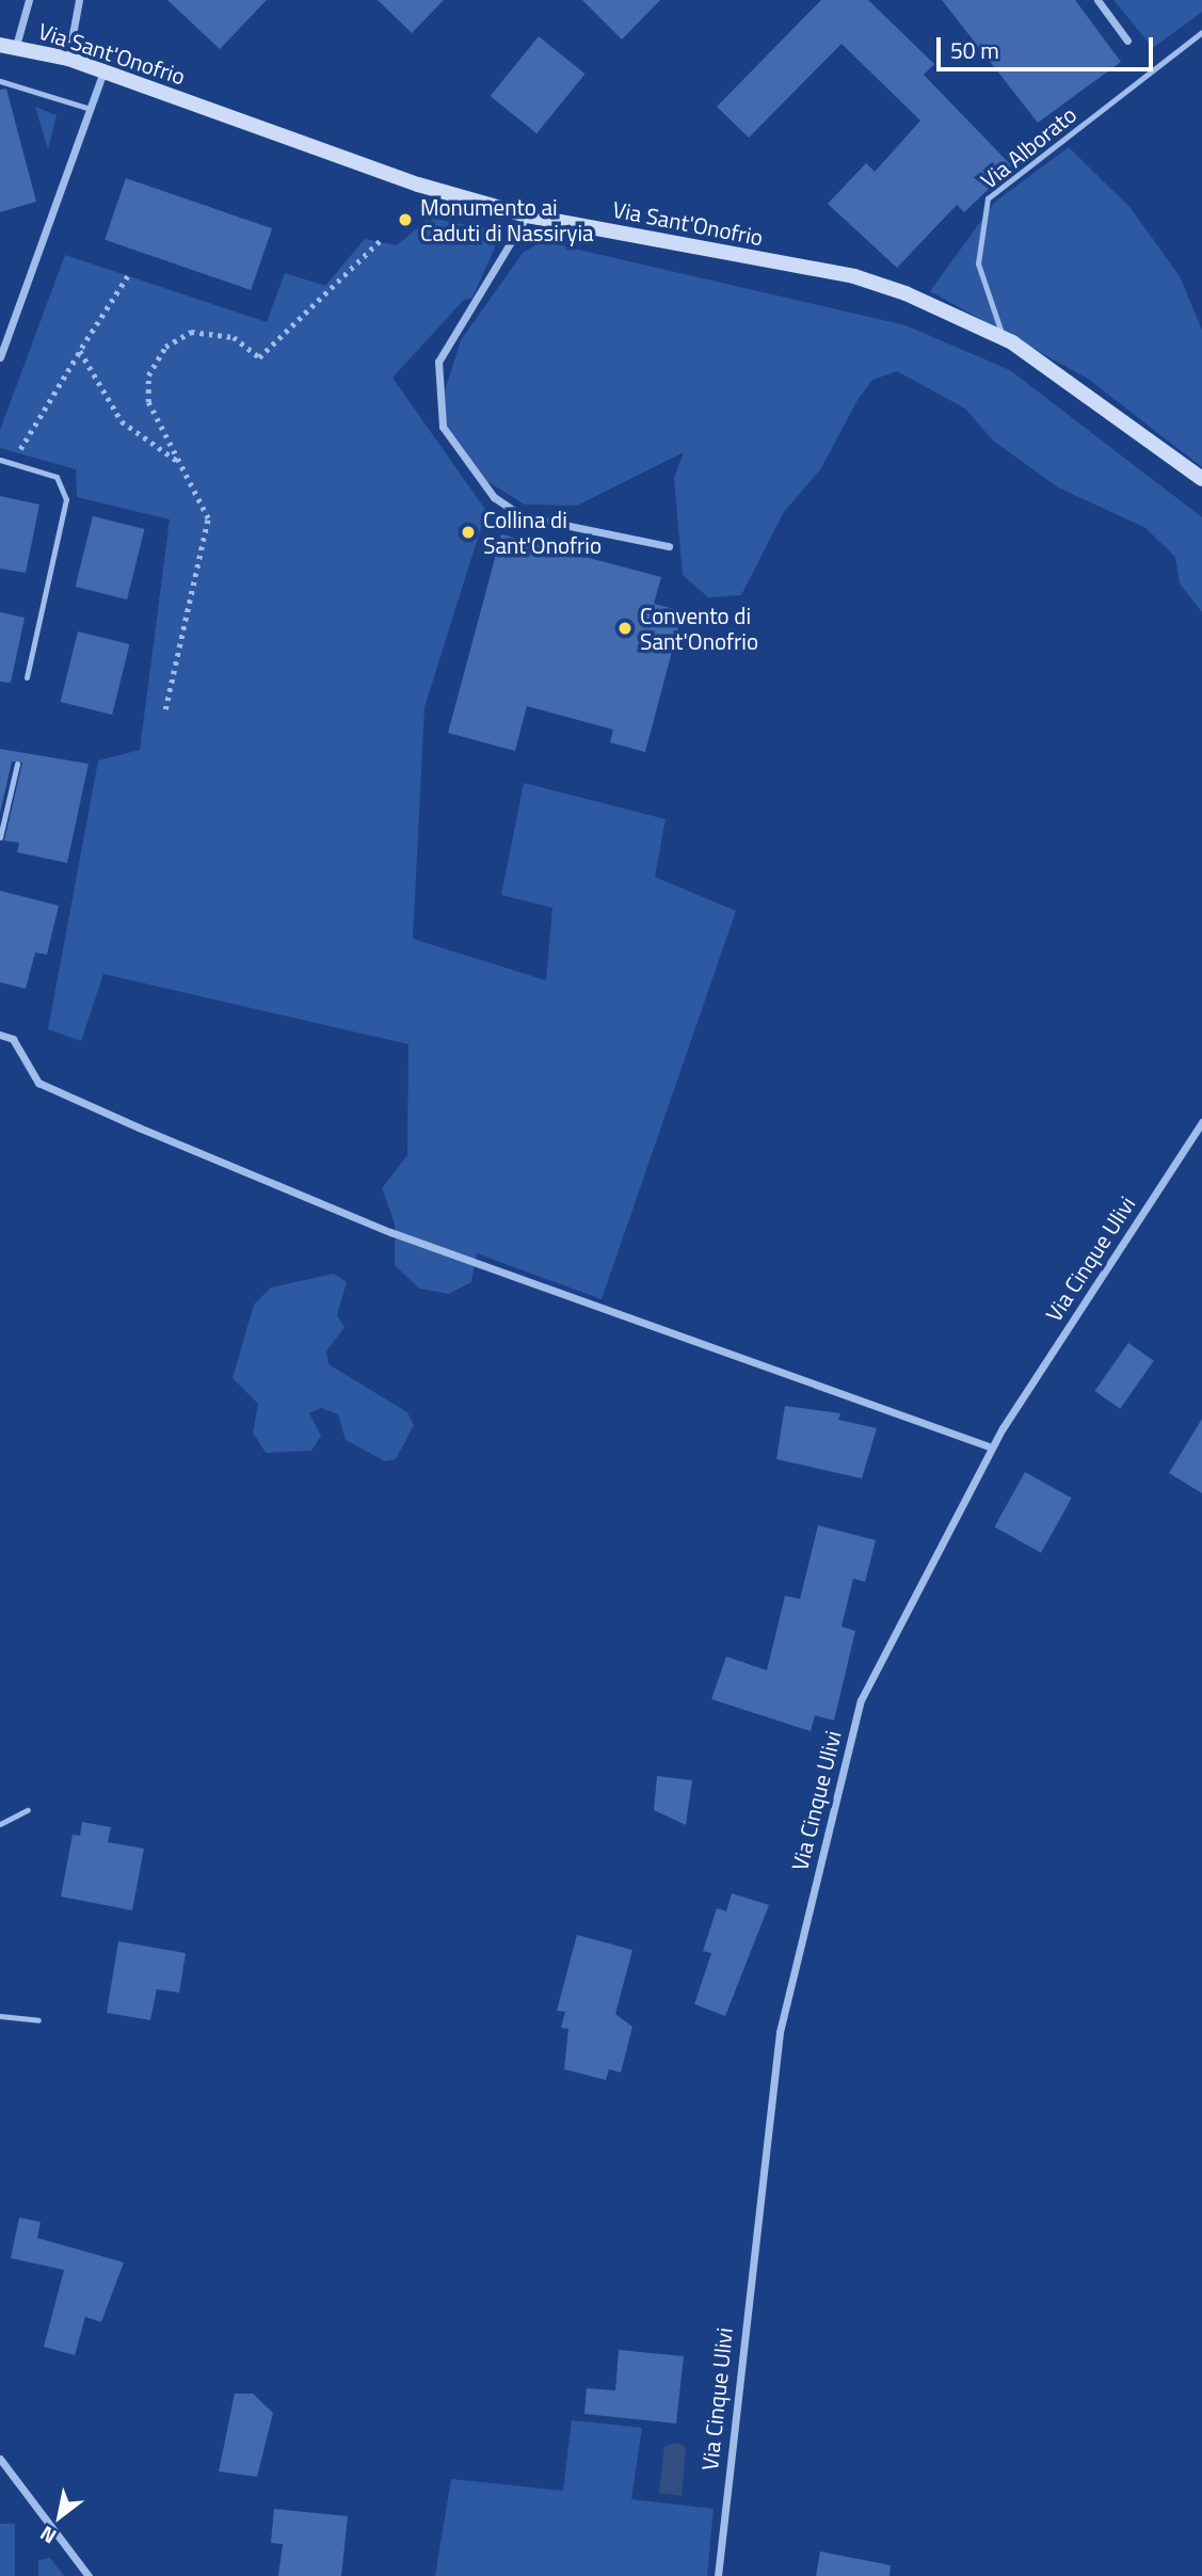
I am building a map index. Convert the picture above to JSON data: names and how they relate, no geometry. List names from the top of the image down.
{
  "streets": {
    "street": ["Via Sant'Onofrio", "Via Cinque Ulivi"],
    "lane": ["Via Alborato"]
  },
  "crossings": [
    ["Via Sant'Onofrio", "Via Alborato"]
  ],
  "places": ["Monumento ai Caduti di Nassiryia", "Collina di Sant'Onofrio", "Convento di Sant'Onofrio"],
  "scale_bar": "50 m",
  "north": "bottom left"
}
